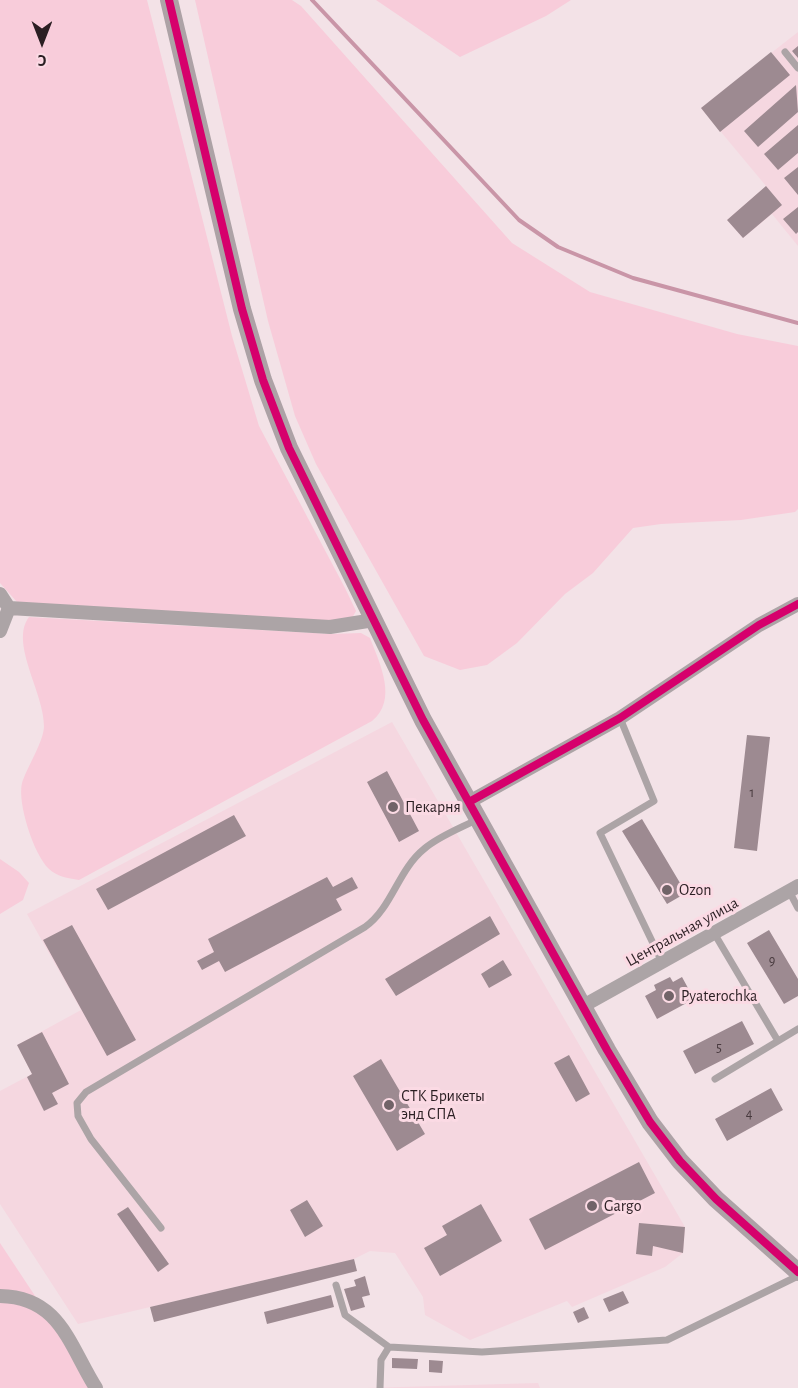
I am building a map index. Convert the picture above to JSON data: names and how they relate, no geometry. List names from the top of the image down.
{
  "streets": {
    "street": ["Центральная улица"]
  },
  "places": [
    "Пекарня",
    "Ozon",
    "Pyaterochka",
    "СТК Брикеты энд СПА",
    "Gargo"
  ],
  "house_numbers": [
    "1",
    "9",
    "5",
    "4"
  ],
  "north": "bottom"
}
